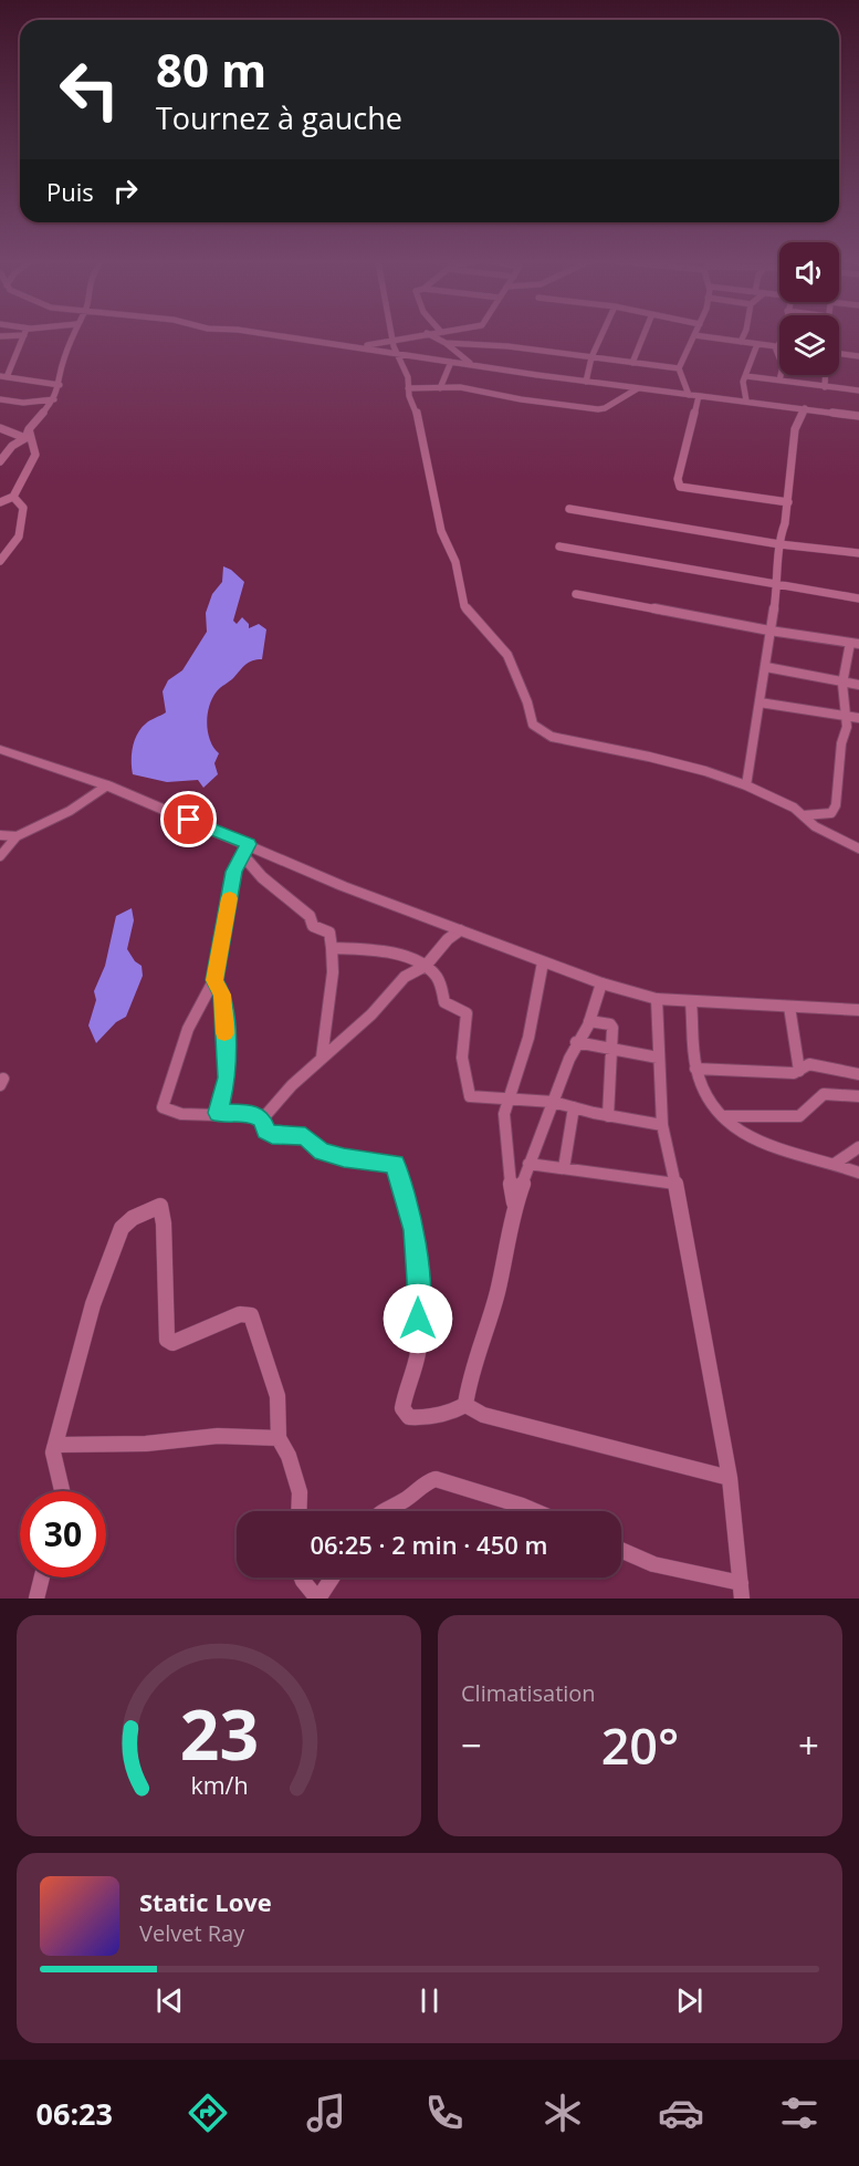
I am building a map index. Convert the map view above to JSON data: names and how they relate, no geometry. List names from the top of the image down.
{
  "page": {
    "turn": ["80 m", "Tournez à gauche"],
    "then": "Puis",
    "limit": "30",
    "trip": "06:25 · 2 min · 450 m",
    "tile": "Climatisation",
    "heat": ["−", "20°", "+"],
    "song": ["Static Love", "Velvet Ray"],
    "tabs": "06:23",
    "gauge": ["23", "km/h"]
  }
}
